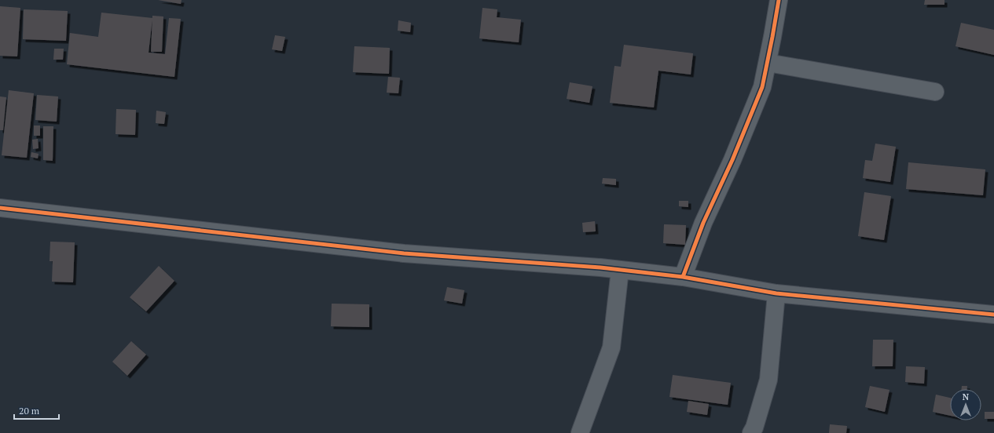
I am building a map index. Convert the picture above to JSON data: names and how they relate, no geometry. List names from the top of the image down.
{
  "scale_bar": "20 m",
  "north": "top"
}
